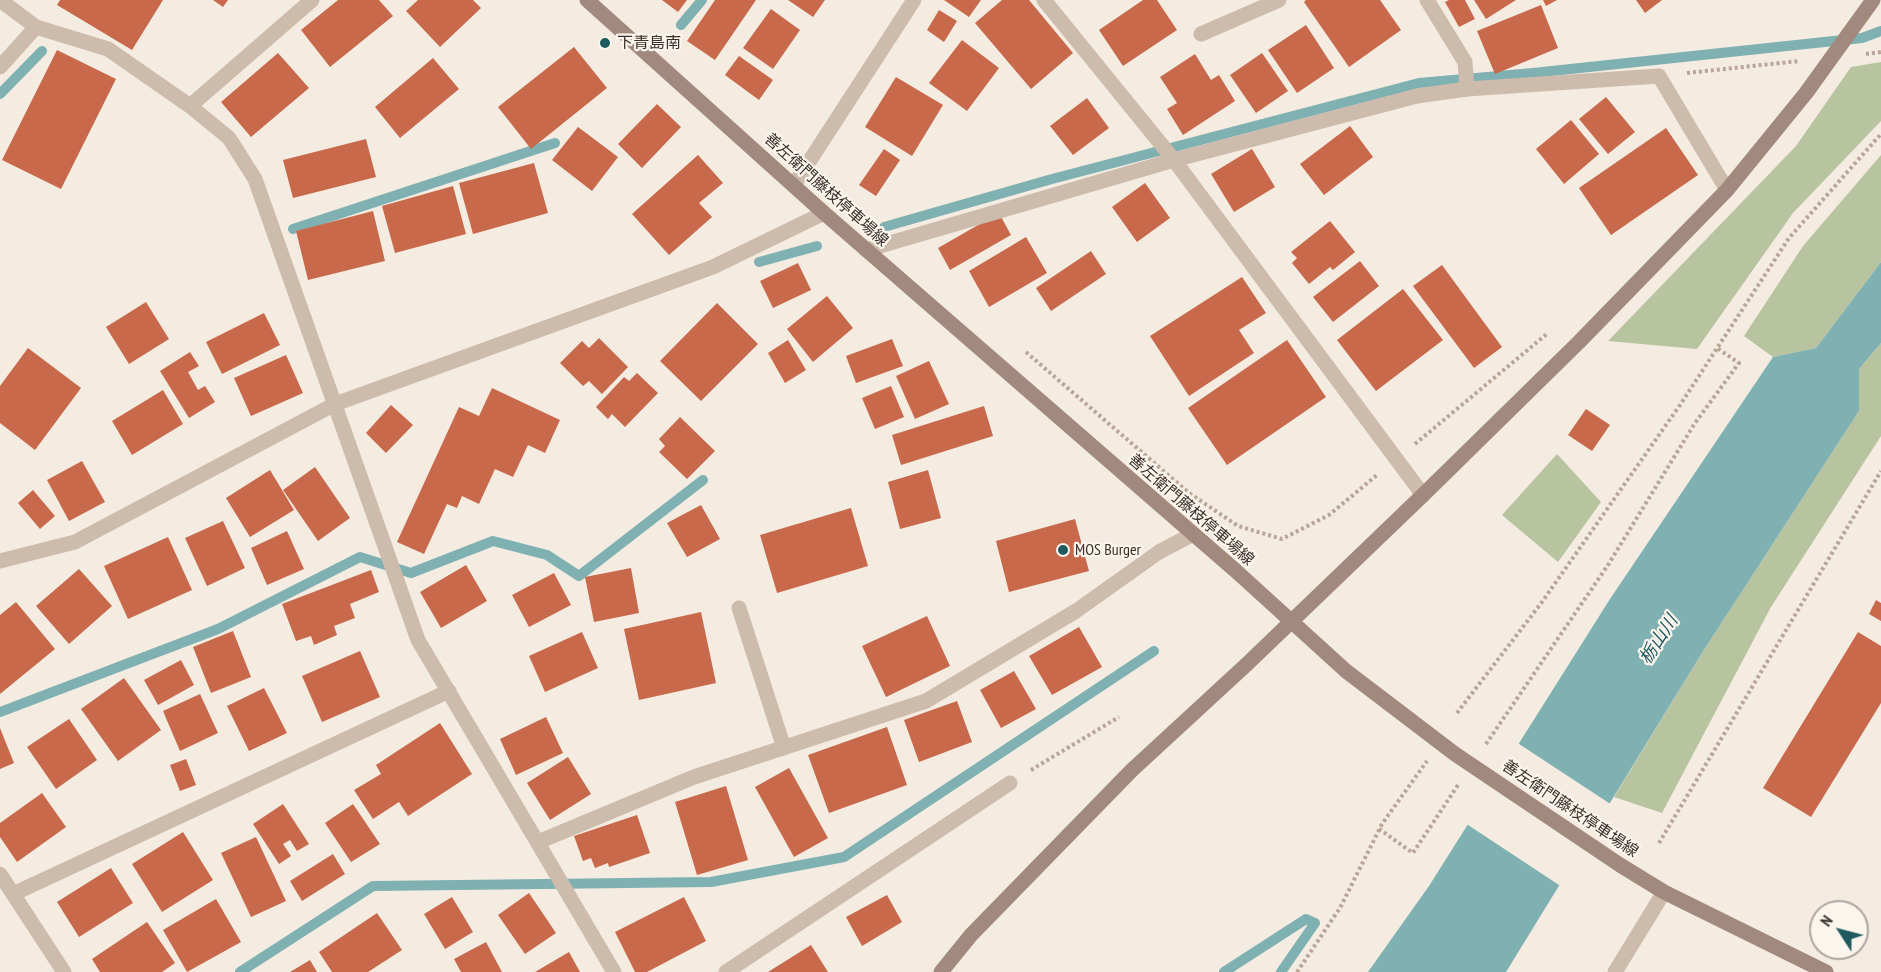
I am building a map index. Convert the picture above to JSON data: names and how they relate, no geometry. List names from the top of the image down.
{
  "streets": {
    "main road": ["善左衛門藤枝停車場線"]
  },
  "water": ["栃山川"],
  "places": ["下青島南", "MOS Burger"],
  "north": "top left"
}
